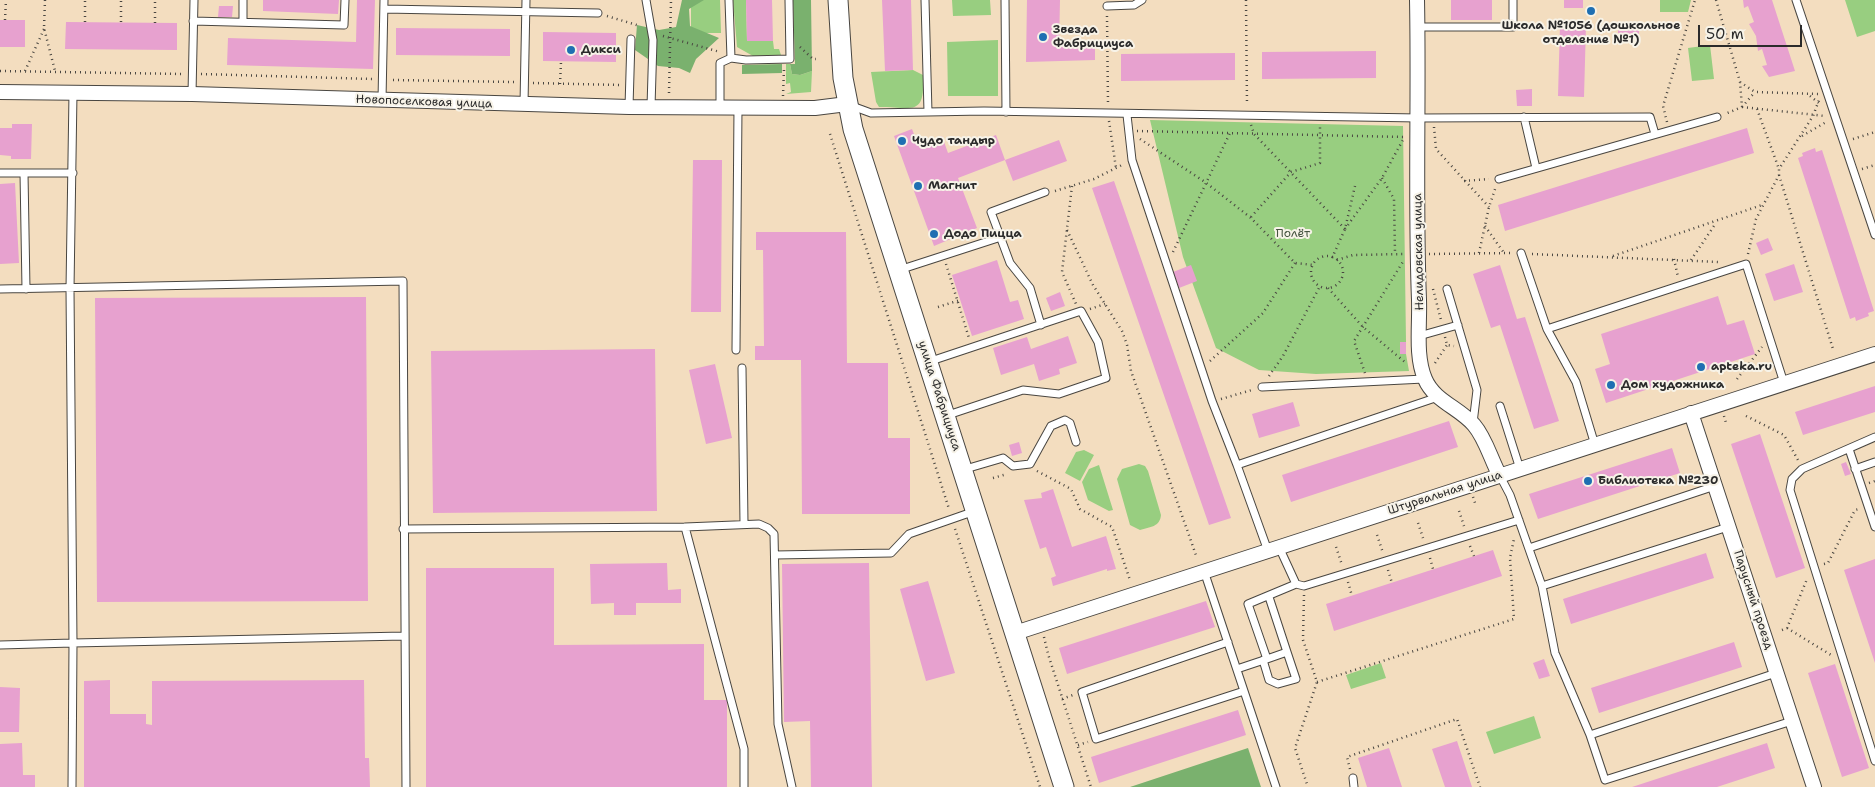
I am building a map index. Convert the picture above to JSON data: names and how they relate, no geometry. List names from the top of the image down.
{
  "streets": {
    "main road": ["улица Фабрициуса"],
    "street": [
      "Новопоселковая улица",
      "Нелидовская улица",
      "Штурвальная улица",
      "Парусный проезд"
    ]
  },
  "crossings": [
    ["Новопоселковая улица", "улица Фабрициуса"],
    ["Нелидовская улица", "Штурвальная улица"],
    ["улица Фабрициуса", "Штурвальная улица"],
    ["Штурвальная улица", "Парусный проезд"]
  ],
  "parks": ["Полёт"],
  "places": [
    "Школа №1056 (дошкольное отделение №1)",
    "Звезда Фабрициуса",
    "Дикси",
    "Чудо тандыр",
    "Магнит",
    "Додо Пицца",
    "apteka.ru",
    "Дом художника",
    "Библиотека №230"
  ],
  "scale_bar": "50 m"
}
